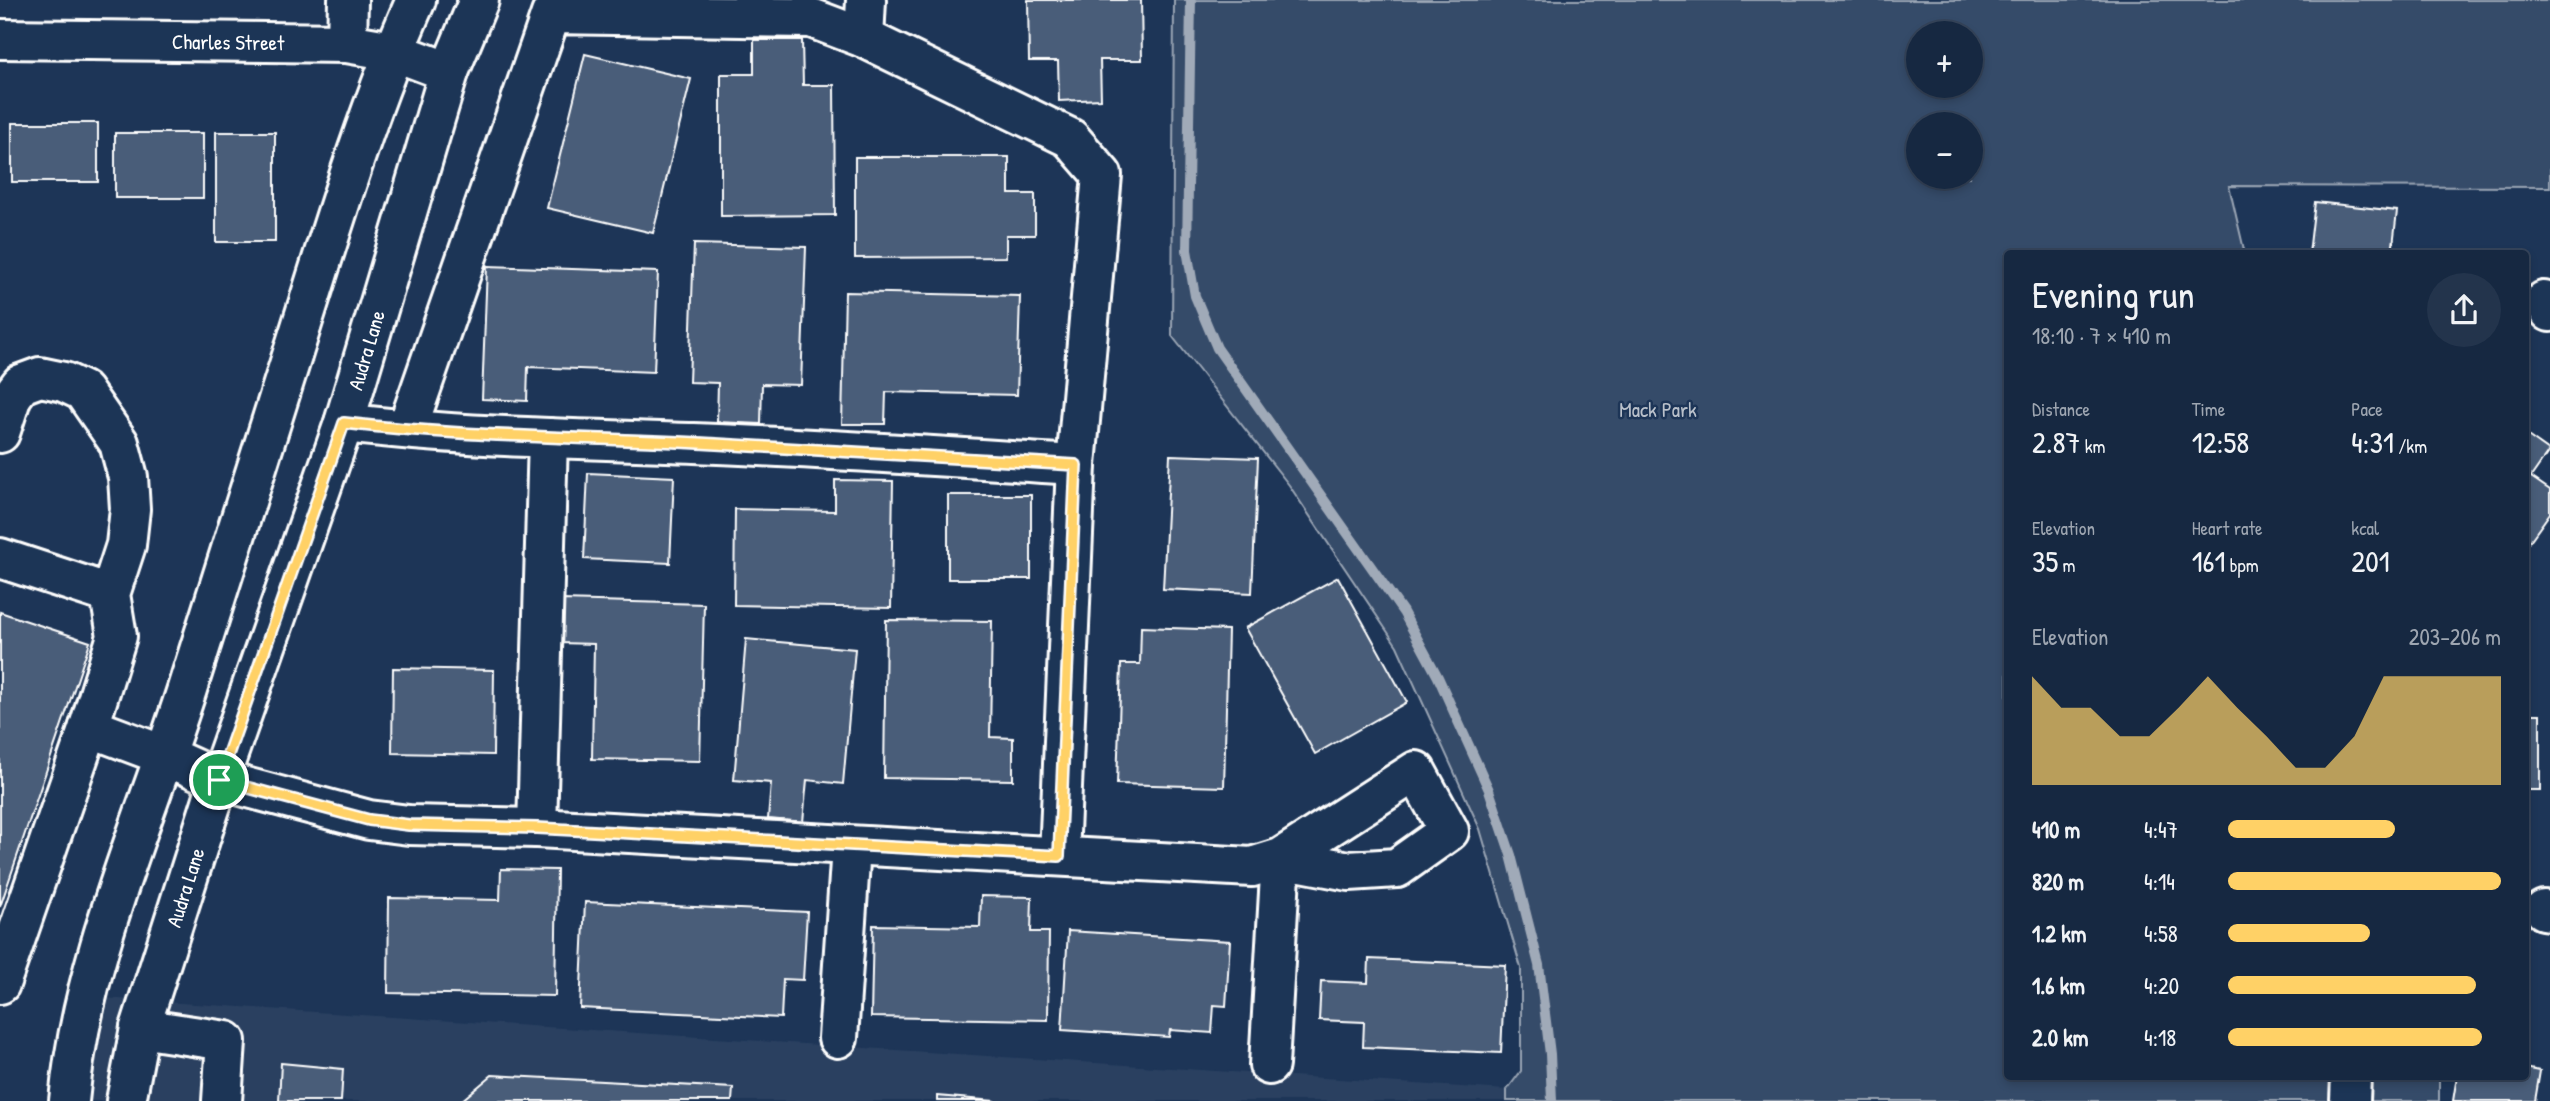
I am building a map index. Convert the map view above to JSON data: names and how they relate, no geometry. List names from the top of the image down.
{
  "streets": {
    "street": ["Charles Street", "Audra Lane"]
  },
  "crossings": [
    ["Charles Street", "Audra Lane"]
  ],
  "parks": ["Mack Park"],
  "page": {
    "map_buttons": ["+", "−"],
    "heading": ["Evening run", "18:10 · 7 × 410 m"],
    "stats": [
      ["Distance", "2.87 km"],
      ["Time", "12:58"],
      ["Pace", "4:31 /km"],
      ["Elevation", "35 m"],
      ["Heart rate", "161 bpm"],
      ["kcal", "201"]
    ],
    "chart": ["Elevation", "203–206 m"],
    "list": [
      {
        "name": "410 m",
        "note": "4:47"
      },
      {
        "name": "820 m",
        "note": "4:14"
      },
      {
        "name": "1.2 km",
        "note": "4:58"
      },
      {
        "name": "1.6 km",
        "note": "4:20"
      },
      {
        "name": "2.0 km",
        "note": "4:18"
      }
    ]
  }
}
